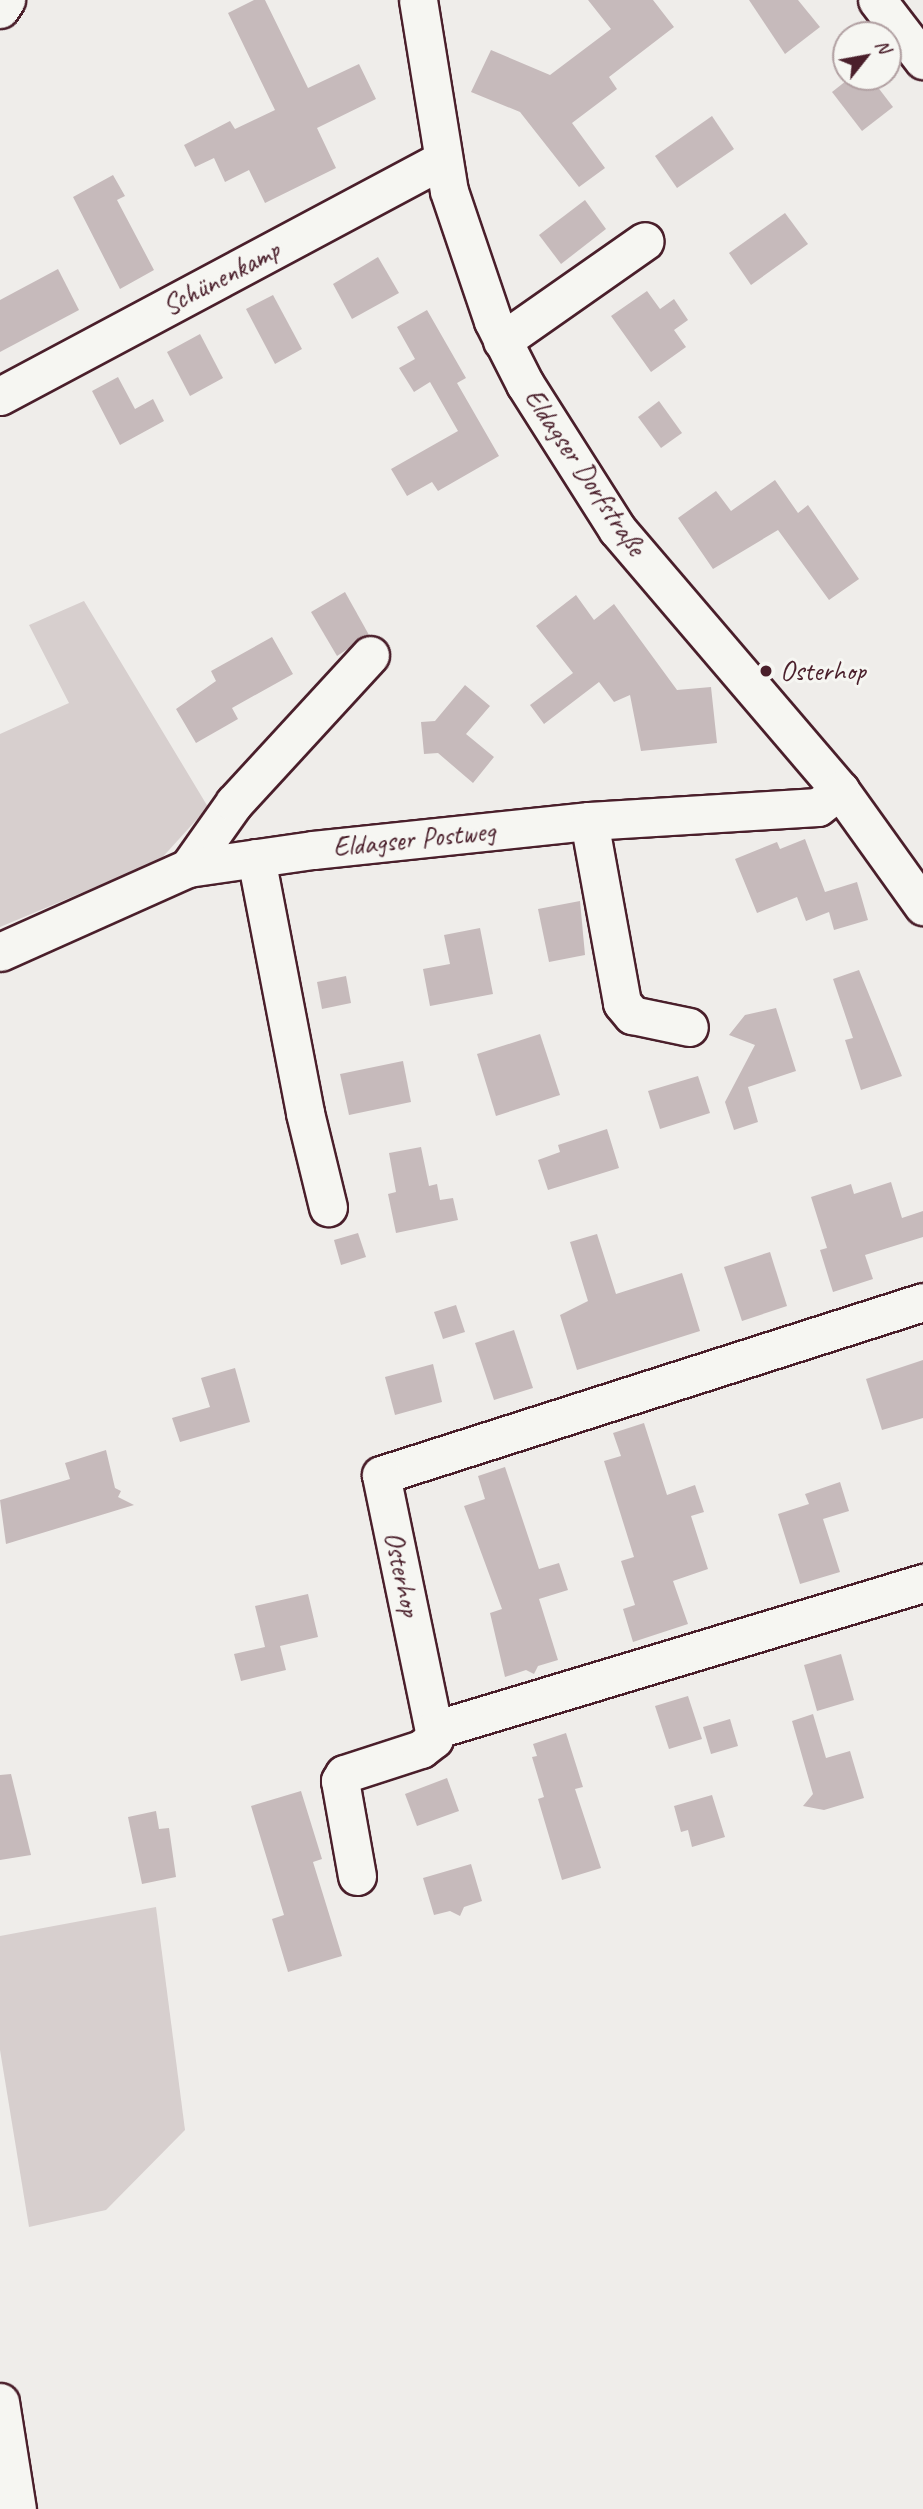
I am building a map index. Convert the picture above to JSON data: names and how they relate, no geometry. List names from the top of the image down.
{
  "streets": {
    "street": [
      "Schünenkamp",
      "Eldagser Dorfstraße",
      "Eldagser Postweg",
      "Osterhop"
    ]
  },
  "crossings": [
    ["Schünenkamp", "Eldagser Dorfstraße"],
    ["Eldagser Dorfstraße", "Eldagser Postweg"]
  ],
  "places": ["Osterhop"],
  "north": "top right"
}
